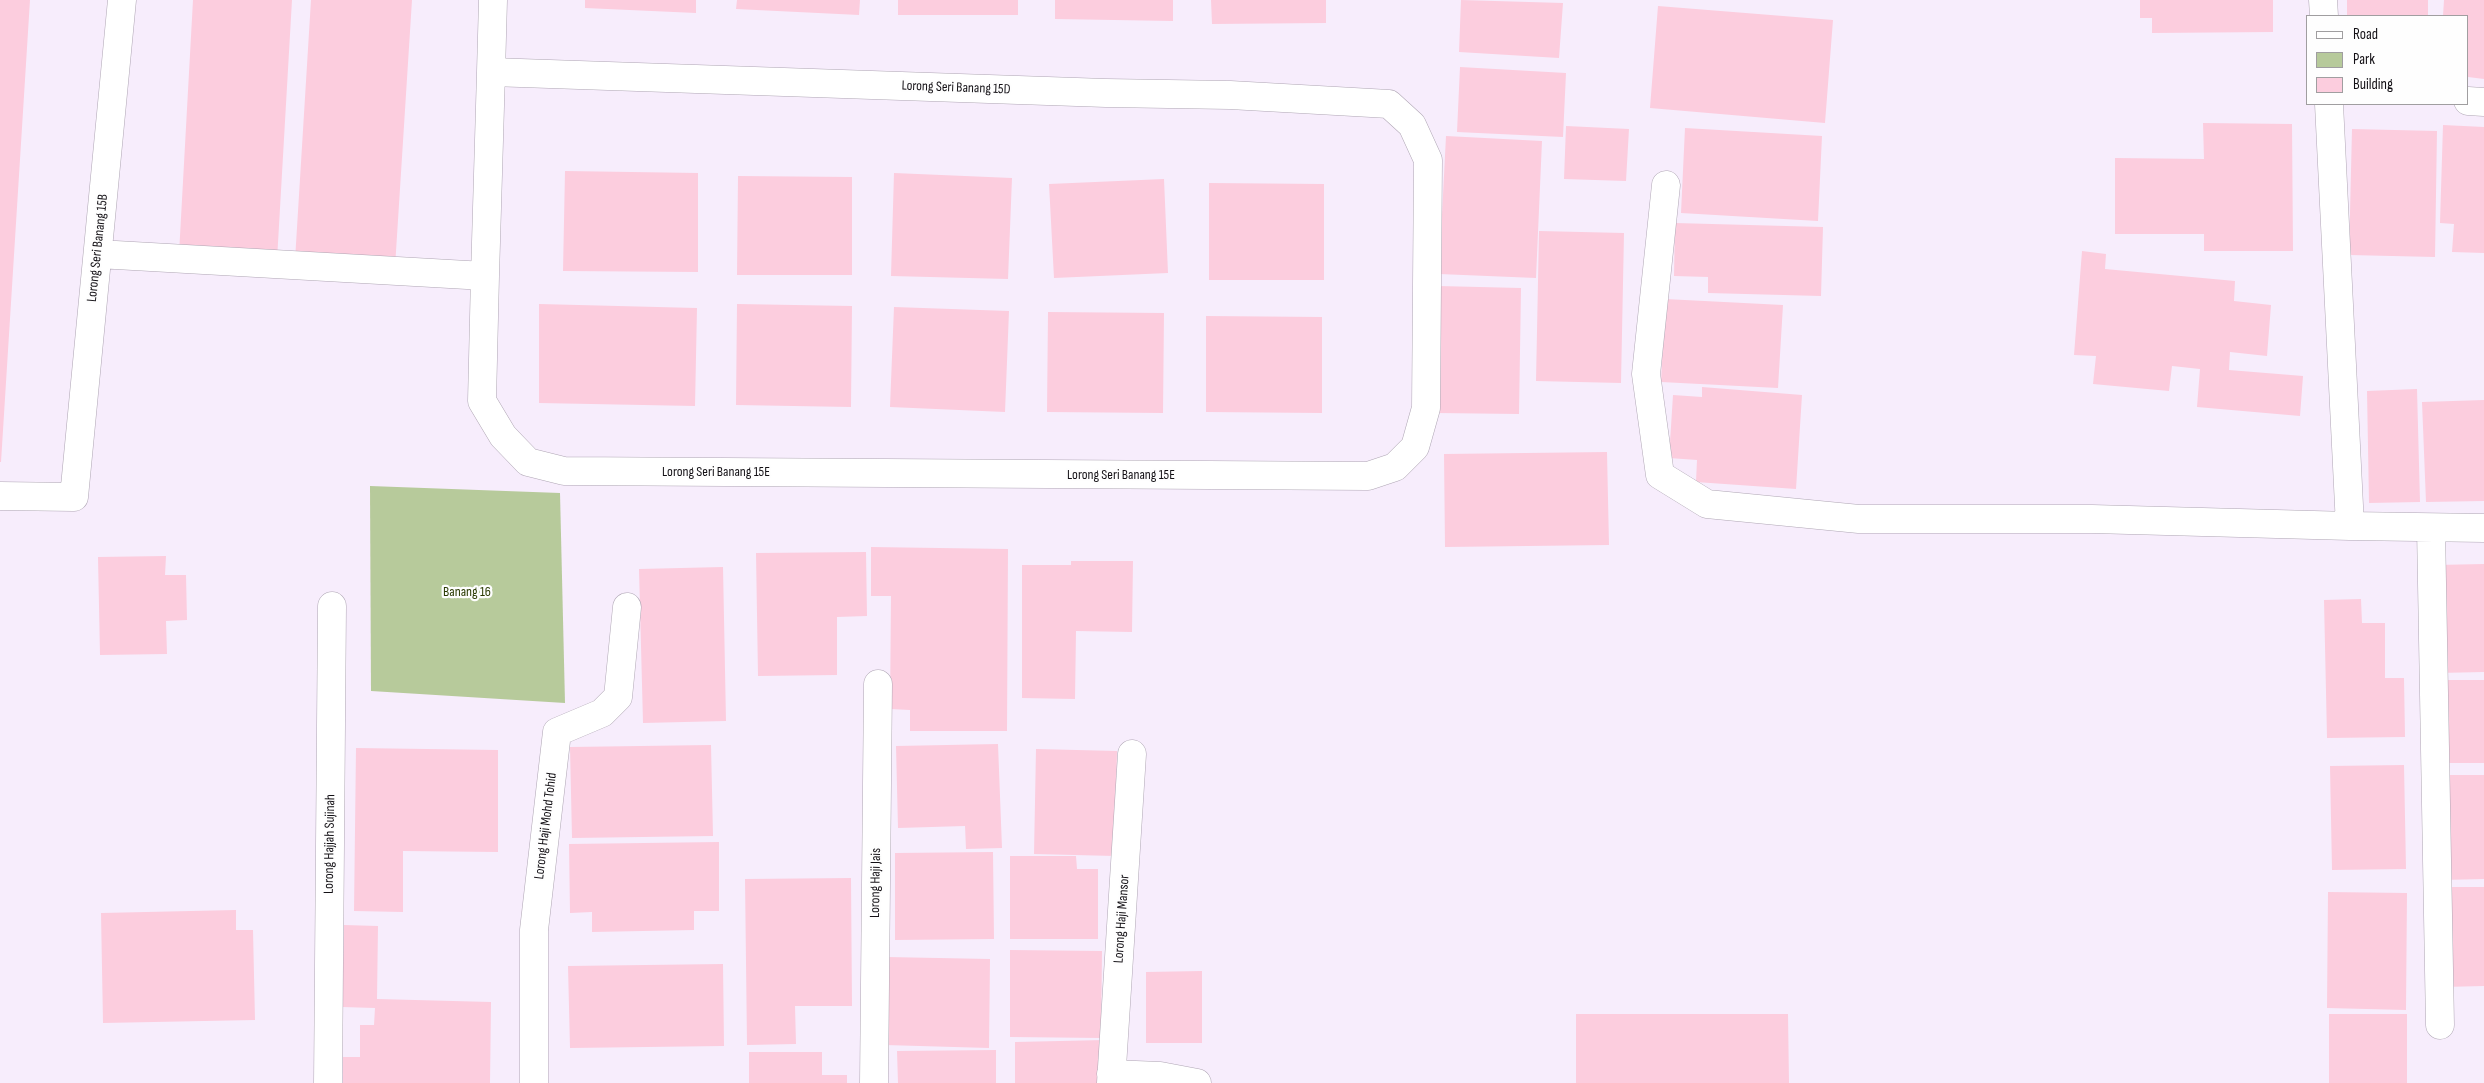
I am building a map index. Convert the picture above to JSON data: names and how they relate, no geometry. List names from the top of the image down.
{
  "streets": {
    "street": [
      "Lorong Seri Banang 15D",
      "Lorong Seri Banang 15B",
      "Lorong Seri Banang 15E",
      "Lorong Haji Mohd Tohid",
      "Lorong Hajjah Sujinah",
      "Lorong Haji Jais",
      "Lorong Haji Mansor"
    ]
  },
  "crossings": [
    ["Lorong Seri Banang 15D", "Lorong Seri Banang 15E"]
  ],
  "parks": ["Banang 16"],
  "legend": ["Road", "Park", "Building"]
}
